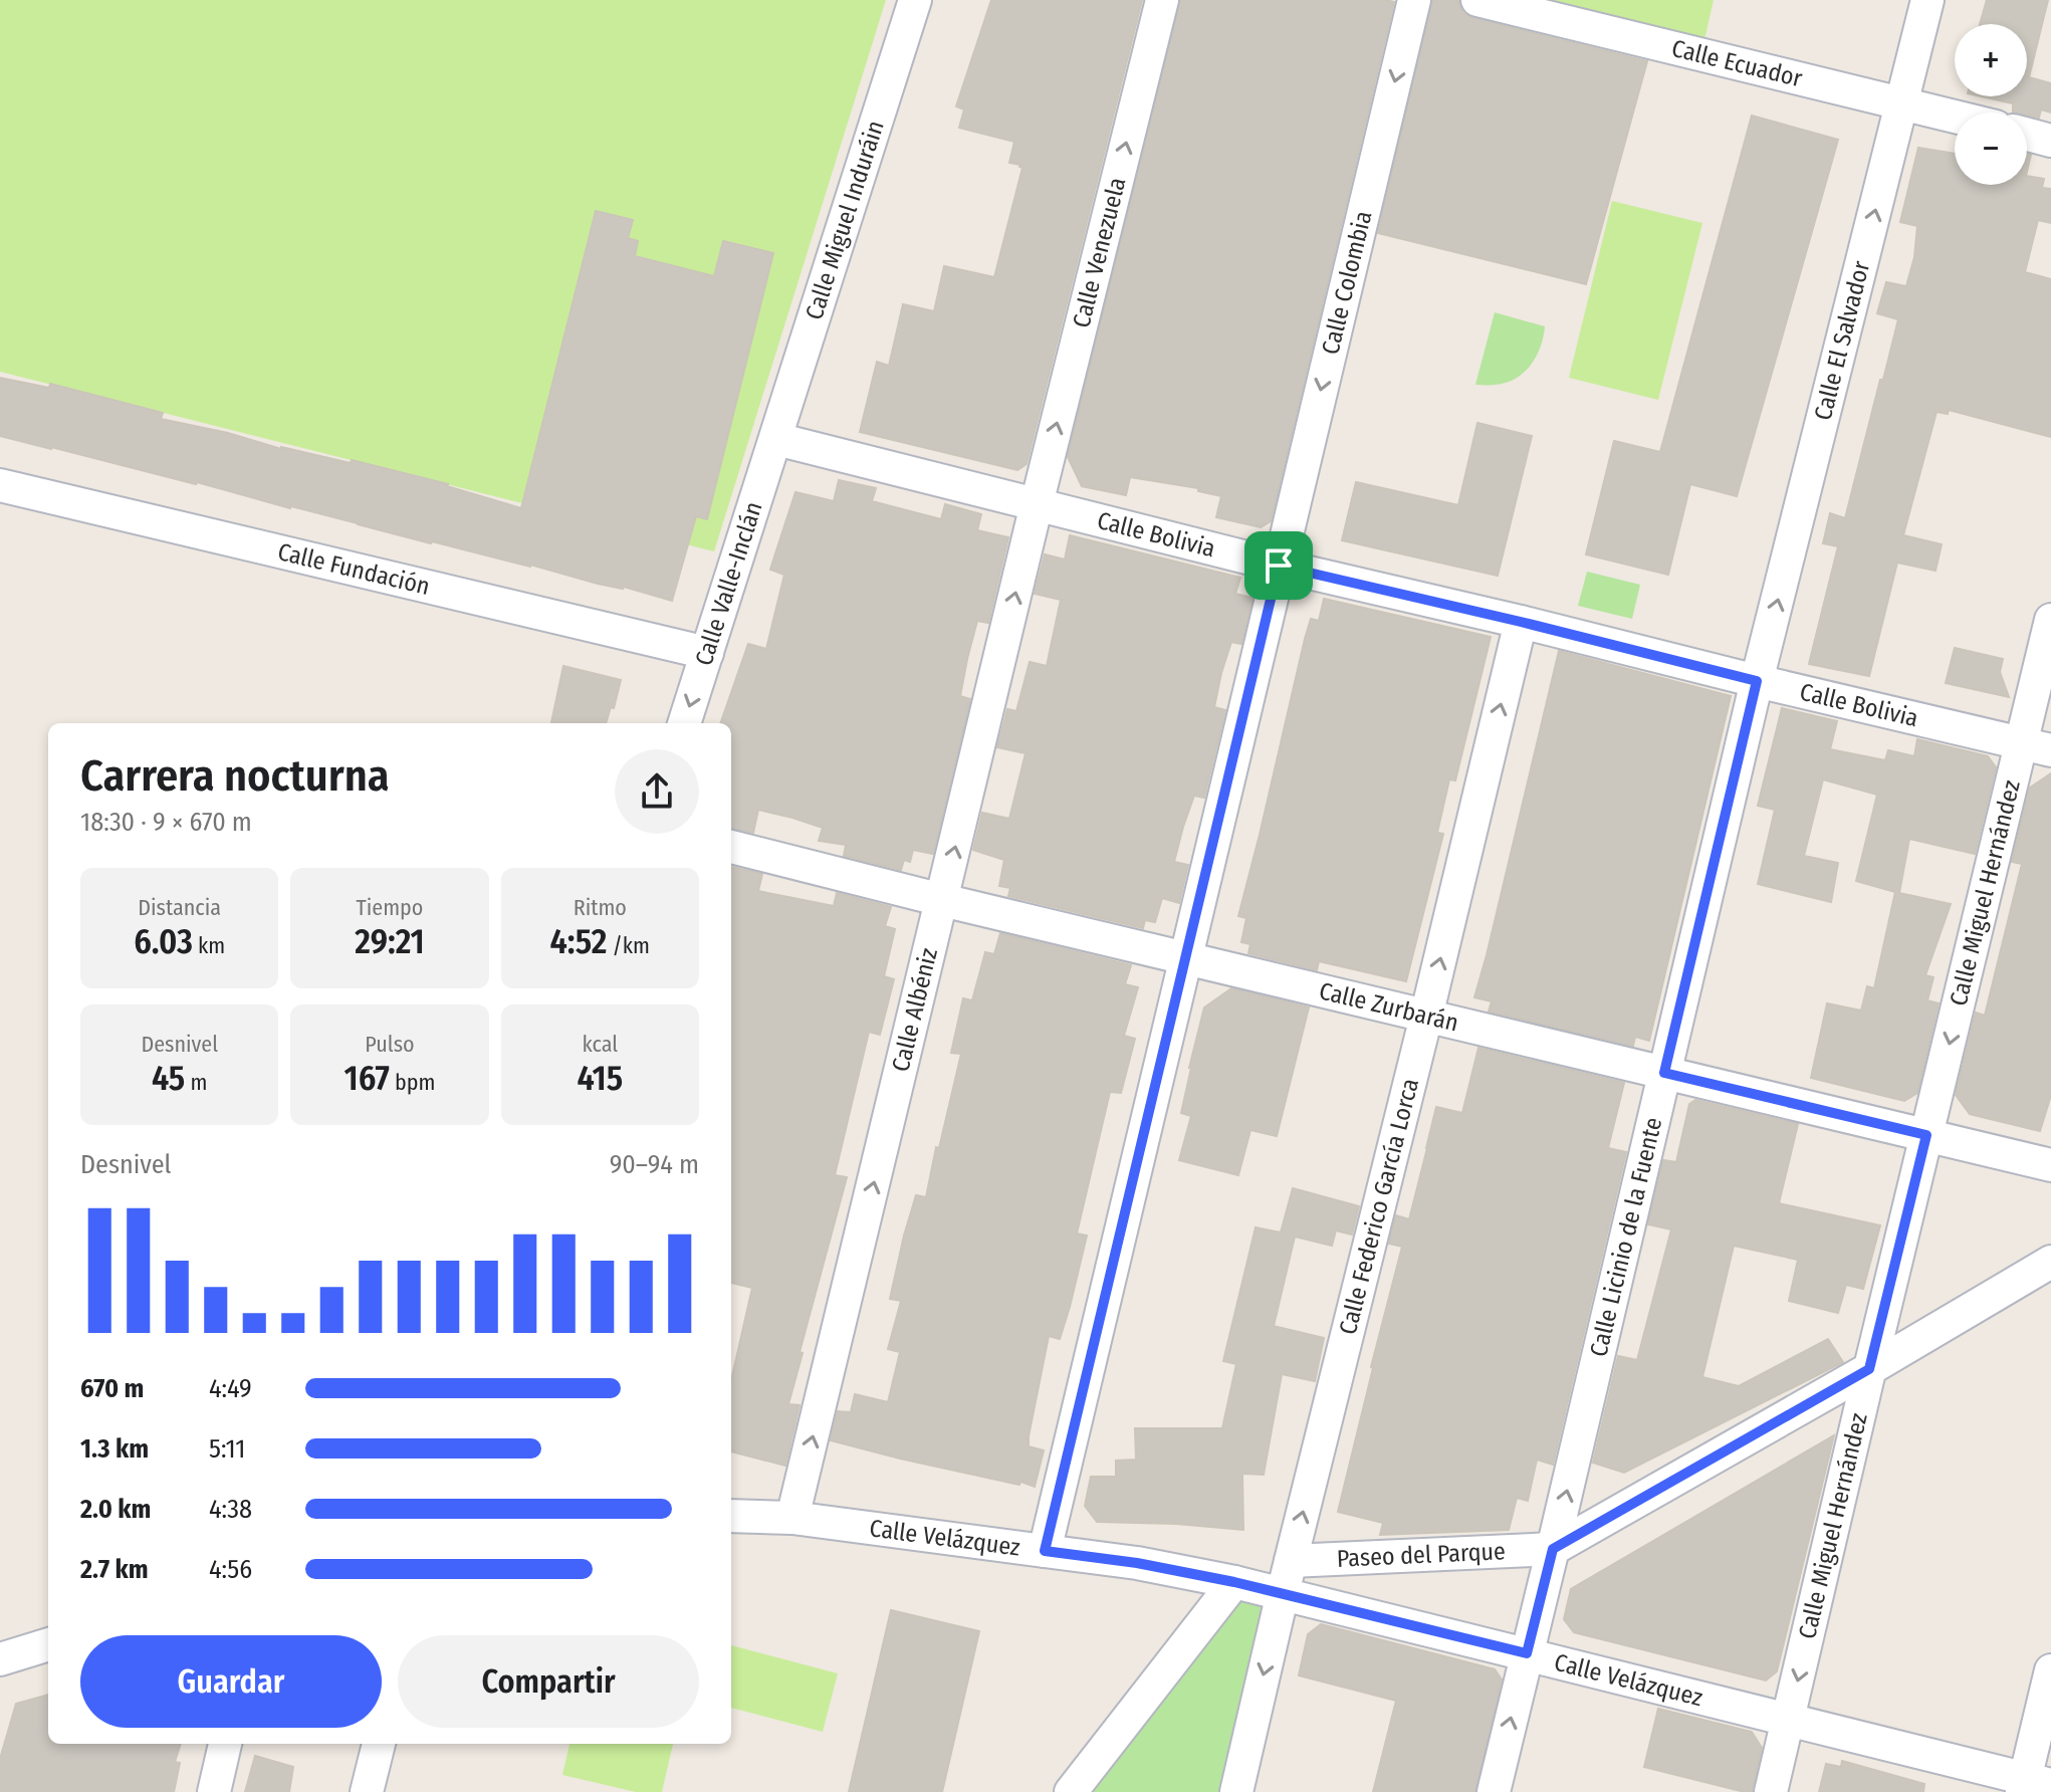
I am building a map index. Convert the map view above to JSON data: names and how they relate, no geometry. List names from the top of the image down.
{
  "streets": {
    "street": [
      "Calle Ecuador",
      "Calle Miguel Induráin",
      "Calle Venezuela",
      "Calle Colombia",
      "Calle El Salvador",
      "Calle Bolivia",
      "Calle Fundación",
      "Calle Valle-Inclán",
      "Calle Miguel Hernández",
      "Calle Zurbarán",
      "Calle Albéniz",
      "Calle Federico García Lorca",
      "Calle Licinio de la Fuente",
      "Calle Velázquez",
      "Paseo del Parque"
    ]
  },
  "crossings": [
    ["Calle Ecuador", "Calle El Salvador"],
    ["Calle Miguel Induráin", "Calle Bolivia"],
    ["Calle Miguel Induráin", "Calle Valle-Inclán"],
    ["Calle Venezuela", "Calle Bolivia"],
    ["Calle Venezuela", "Calle Albéniz"],
    ["Calle Colombia", "Calle Bolivia"],
    ["Calle Colombia", "Calle Zurbarán"],
    ["Calle Colombia", "Calle Velázquez"],
    ["Calle El Salvador", "Calle Bolivia"],
    ["Calle El Salvador", "Calle Licinio de la Fuente"],
    ["Calle Bolivia", "Calle Valle-Inclán"],
    ["Calle Bolivia", "Calle Miguel Hernández"],
    ["Calle Bolivia", "Calle Albéniz"],
    ["Calle Bolivia", "Calle Federico García Lorca"],
    ["Calle Bolivia", "Calle Licinio de la Fuente"],
    ["Calle Fundación", "Calle Valle-Inclán"],
    ["Calle Miguel Hernández", "Calle Zurbarán"],
    ["Calle Miguel Hernández", "Calle Velázquez"],
    ["Calle Miguel Hernández", "Paseo del Parque"],
    ["Calle Zurbarán", "Calle Albéniz"],
    ["Calle Zurbarán", "Calle Federico García Lorca"],
    ["Calle Zurbarán", "Calle Licinio de la Fuente"],
    ["Calle Albéniz", "Calle Velázquez"],
    ["Calle Federico García Lorca", "Calle Velázquez"],
    ["Calle Federico García Lorca", "Paseo del Parque"],
    ["Calle Licinio de la Fuente", "Calle Velázquez"],
    ["Calle Licinio de la Fuente", "Paseo del Parque"]
  ],
  "one_way": [
    "Calle Venezuela",
    "Calle Colombia",
    "Calle El Salvador",
    "Calle Miguel Hernández",
    "Calle Albéniz",
    "Calle Licinio de la Fuente"
  ],
  "page": {
    "map_buttons": ["+", "−"],
    "heading": ["Carrera nocturna", "18:30 · 9 × 670 m"],
    "stats": [
      ["Distancia", "6.03 km"],
      ["Tiempo", "29:21"],
      ["Ritmo", "4:52 /km"],
      ["Desnivel", "45 m"],
      ["Pulso", "167 bpm"],
      ["kcal", "415"]
    ],
    "chart": ["Desnivel", "90–94 m"],
    "list": [
      {
        "name": "670 m",
        "note": "4:49"
      },
      {
        "name": "1.3 km",
        "note": "5:11"
      },
      {
        "name": "2.0 km",
        "note": "4:38"
      },
      {
        "name": "2.7 km",
        "note": "4:56"
      }
    ],
    "buttons": ["Guardar", "Compartir"]
  }
}
